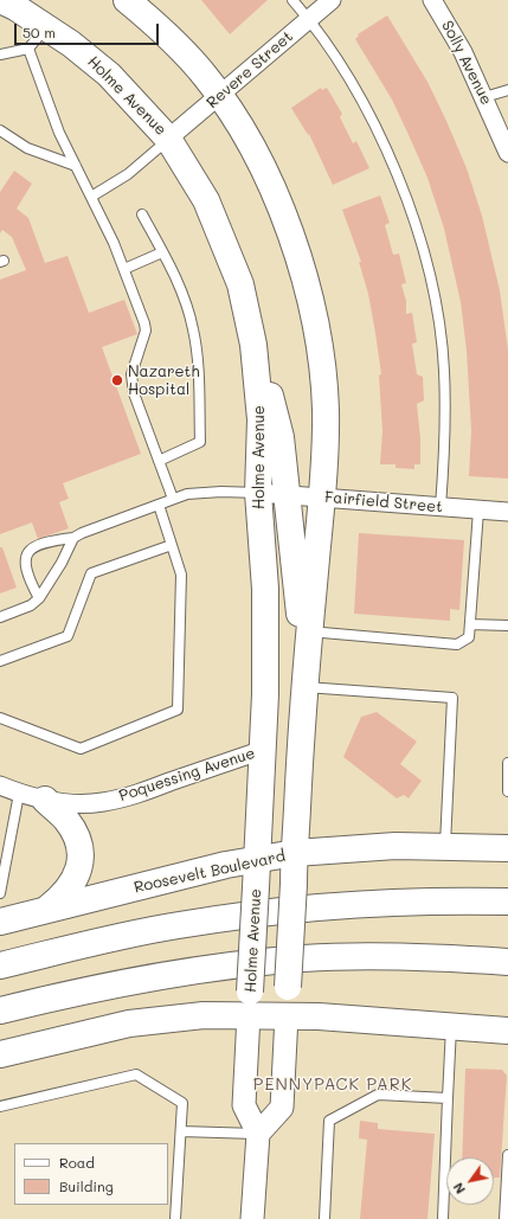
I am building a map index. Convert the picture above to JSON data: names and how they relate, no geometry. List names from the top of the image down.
{
  "streets": {
    "main road": ["Holme Avenue", "Roosevelt Boulevard"],
    "street": [
      "Solly Avenue",
      "Revere Street",
      "Fairfield Street",
      "Poquessing Avenue"
    ]
  },
  "crossings": [
    ["Revere Street", "Holme Avenue"],
    ["Holme Avenue", "Fairfield Street"],
    ["Holme Avenue", "Poquessing Avenue"],
    ["Holme Avenue", "Roosevelt Boulevard"]
  ],
  "districts": ["PENNYPACK PARK"],
  "places": ["Nazareth Hospital"],
  "legend": ["Road", "Building"],
  "scale_bar": "50 m",
  "north": "bottom left"
}
